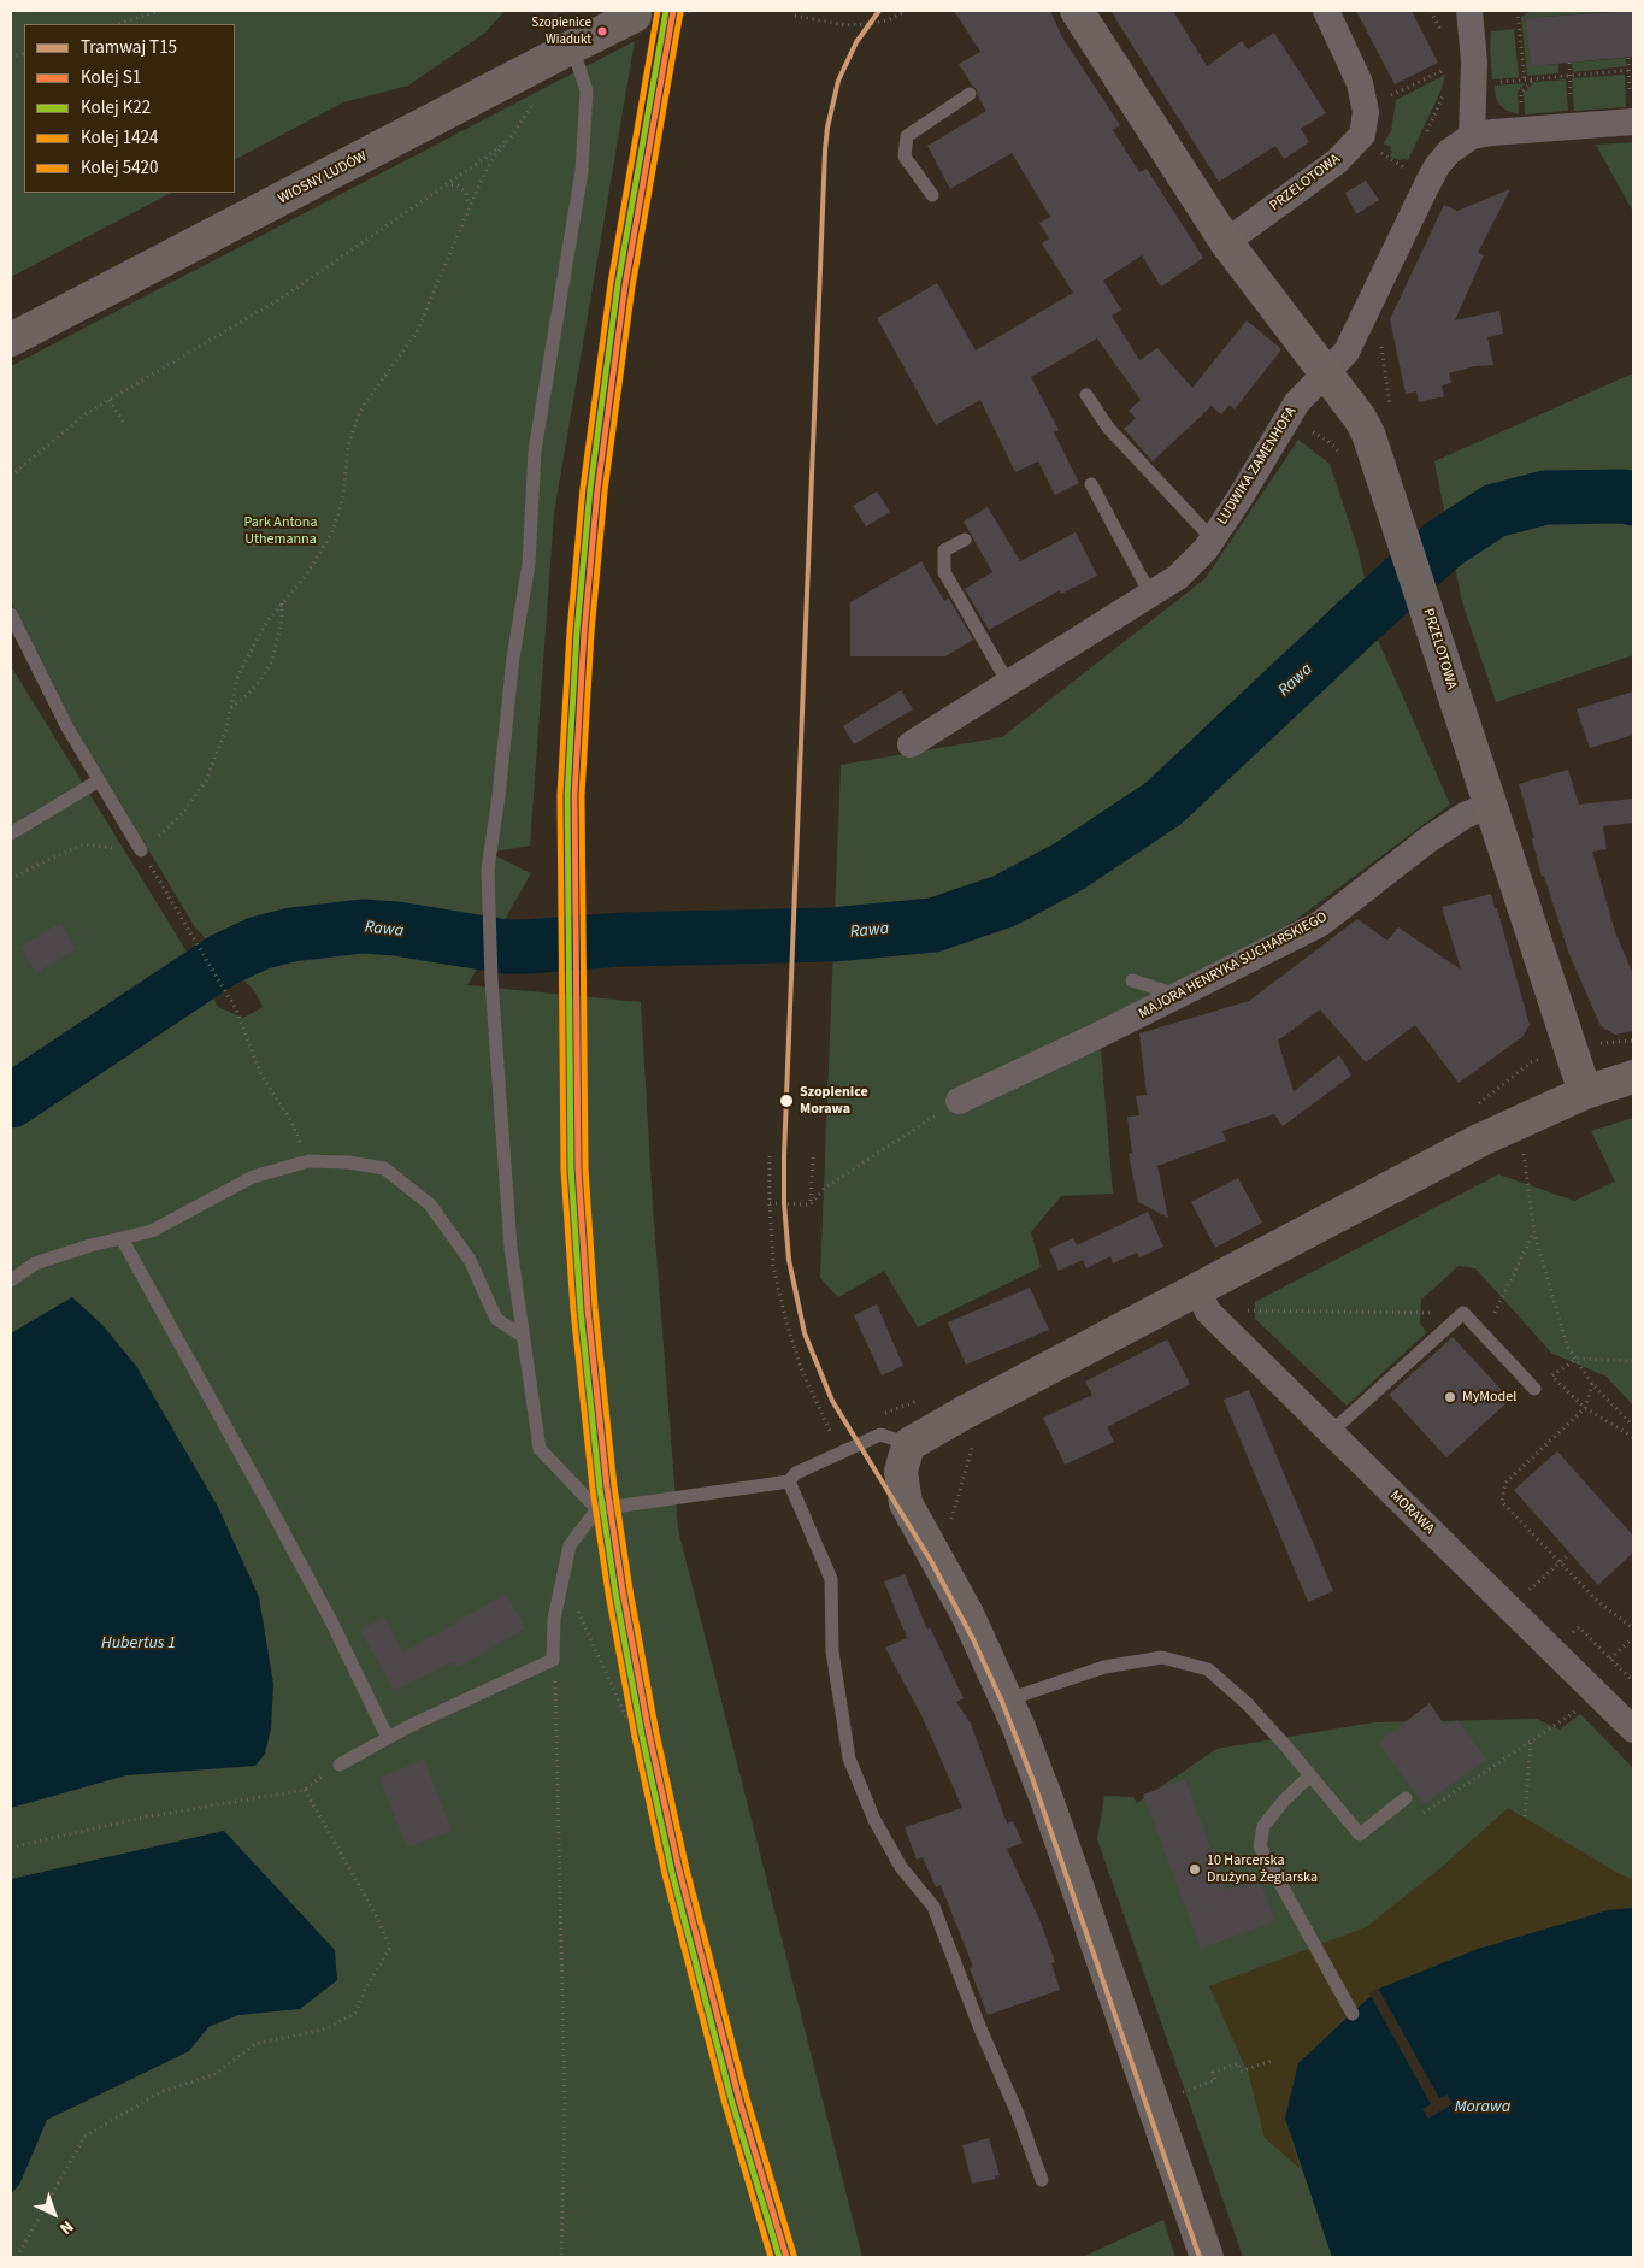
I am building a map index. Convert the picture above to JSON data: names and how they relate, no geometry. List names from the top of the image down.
{
  "streets": {
    "street": [
      "WIOSNY LUDÓW",
      "PRZELOTOWA",
      "LUDWIKA ZAMENHOFA",
      "MAJORA HENRYKA SUCHARSKIEGO",
      "MORAWA"
    ]
  },
  "crossings": [
    ["PRZELOTOWA", "LUDWIKA ZAMENHOFA"],
    ["PRZELOTOWA", "MAJORA HENRYKA SUCHARSKIEGO"]
  ],
  "water": ["Rawa", "Hubertus 1", "Morawa"],
  "parks": ["Park Antona Uthemanna"],
  "places": [
    "Szopienice Wiadukt",
    "Szopienice Morawa",
    "MyModel",
    "10 Harcerska Drużyna Żeglarska"
  ],
  "lines": [
    "tram line T15",
    "rail line S1",
    "rail line K22",
    "rail line 5420",
    "rail line 1424"
  ],
  "legend": [
    "Tramwaj T15",
    "Kolej S1",
    "Kolej K22",
    "Kolej 1424",
    "Kolej 5420"
  ],
  "north": "bottom right"
}
